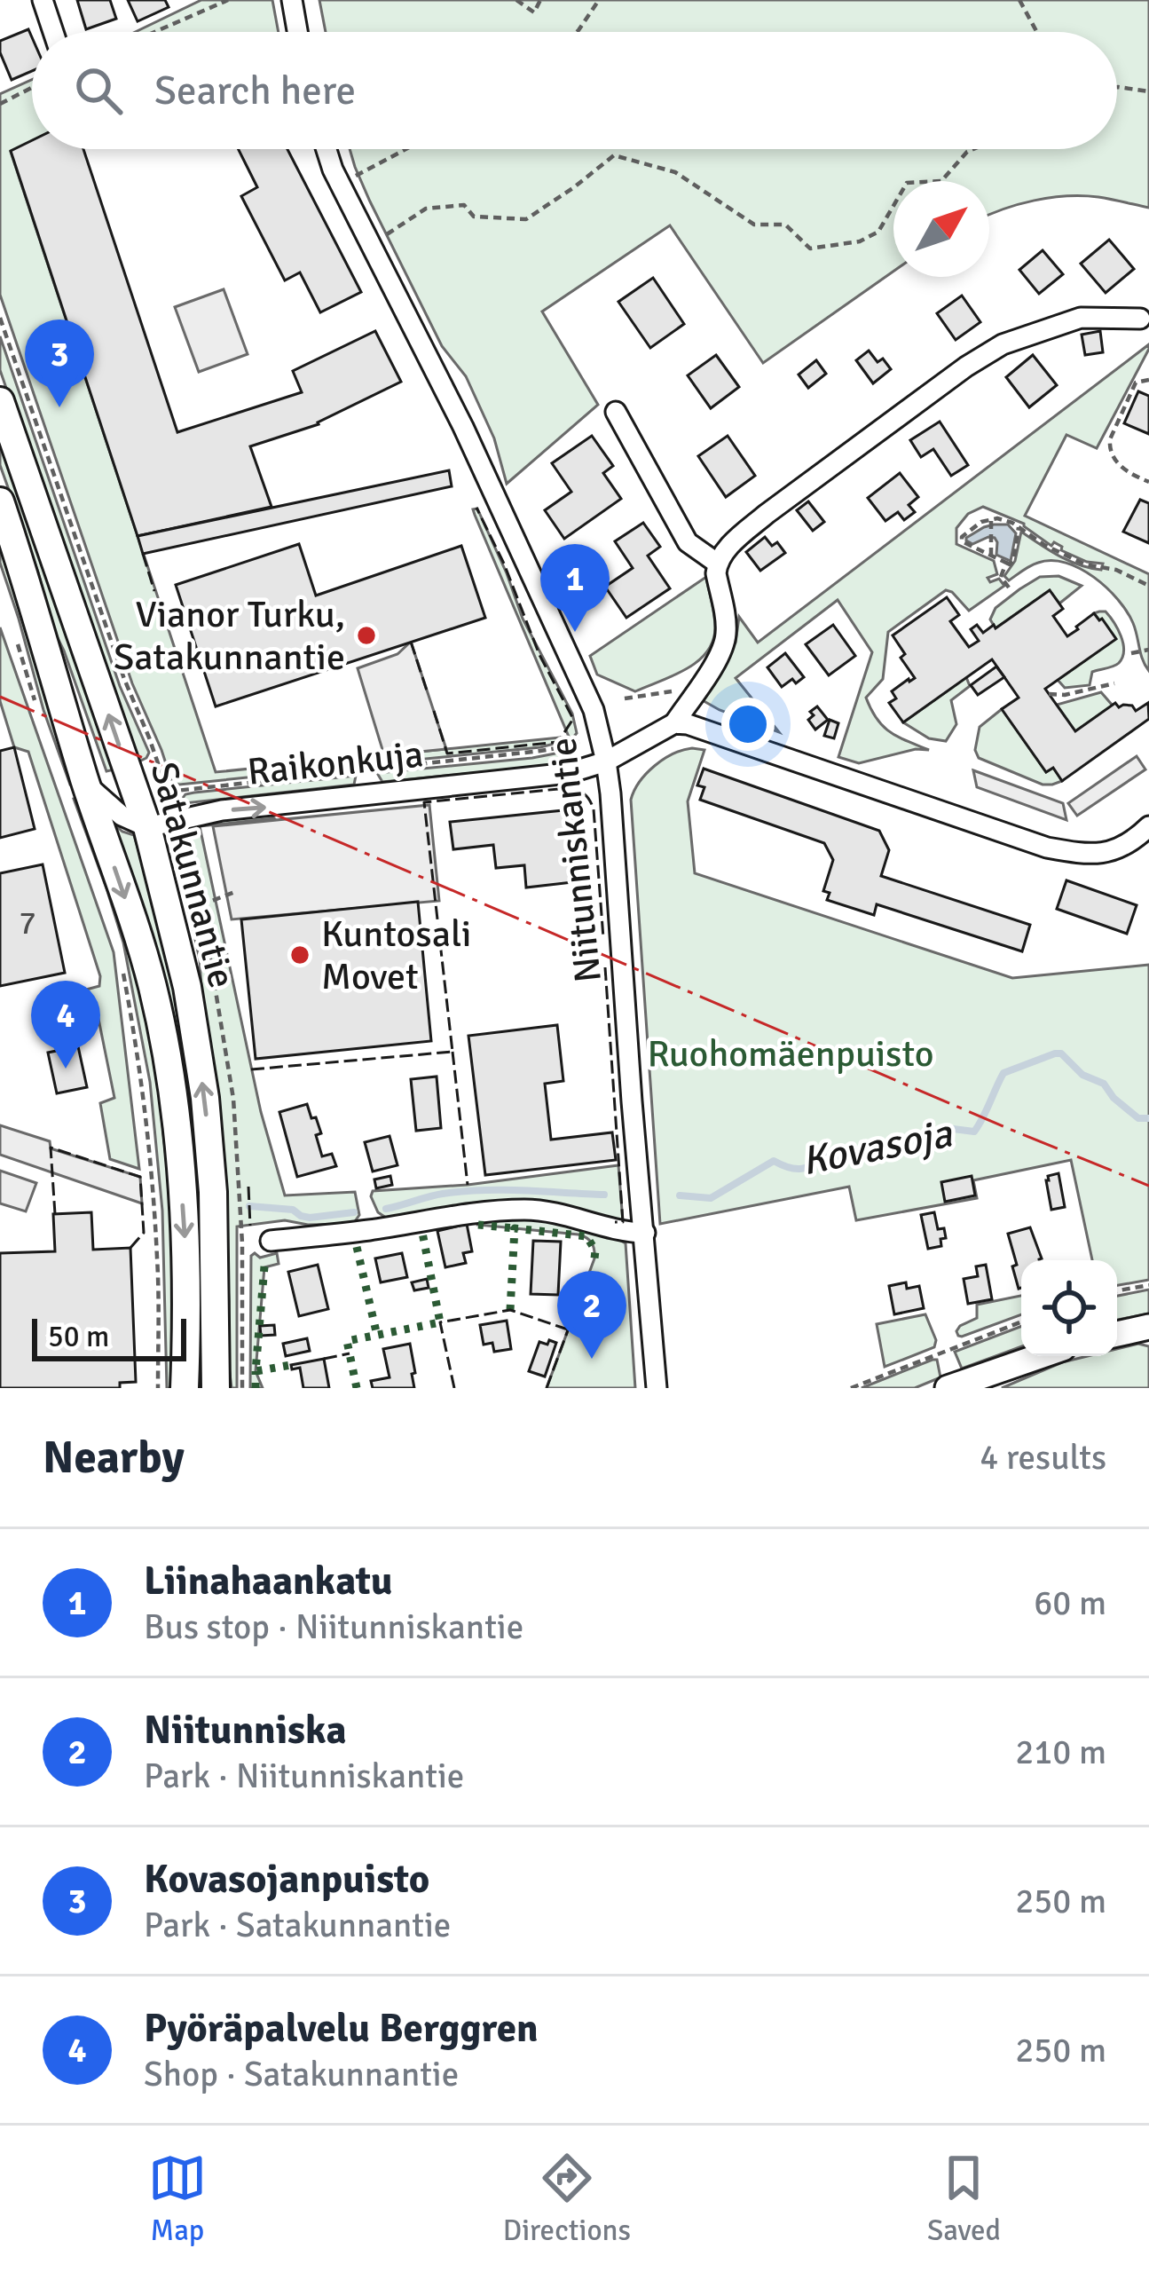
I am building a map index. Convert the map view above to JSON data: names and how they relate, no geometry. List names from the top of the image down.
{
  "streets": {
    "main road": ["Satakunnantie"],
    "street": ["Raikonkuja", "Niitunniskantie"]
  },
  "crossings": [
    ["Raikonkuja", "Niitunniskantie"],
    ["Raikonkuja", "Satakunnantie"]
  ],
  "one_way": ["Raikonkuja"],
  "water": ["Kovasoja"],
  "parks": ["Ruohomäenpuisto"],
  "places": ["Vianor Turku, Satakunnantie", "Kuntosali Movet"],
  "house_numbers": ["7"],
  "scale_bar": "50 m",
  "north": "top right",
  "page": {
    "search": "Search here",
    "pins": [
      "3",
      "1",
      "4",
      "2"
    ],
    "scale": "50 m",
    "heading": ["Nearby", "4 results"],
    "list": [
      {
        "mark": "1",
        "name": "Liinahaankatu",
        "note": "Bus stop · Niitunniskantie",
        "value": "60 m"
      },
      {
        "mark": "2",
        "name": "Niitunniska",
        "note": "Park · Niitunniskantie",
        "value": "210 m"
      },
      {
        "mark": "3",
        "name": "Kovasojanpuisto",
        "note": "Park · Satakunnantie",
        "value": "250 m"
      },
      {
        "mark": "4",
        "name": "Pyöräpalvelu Berggren",
        "note": "Shop · Satakunnantie",
        "value": "250 m"
      }
    ],
    "nav": ["Map", "Directions", "Saved"]
  }
}
